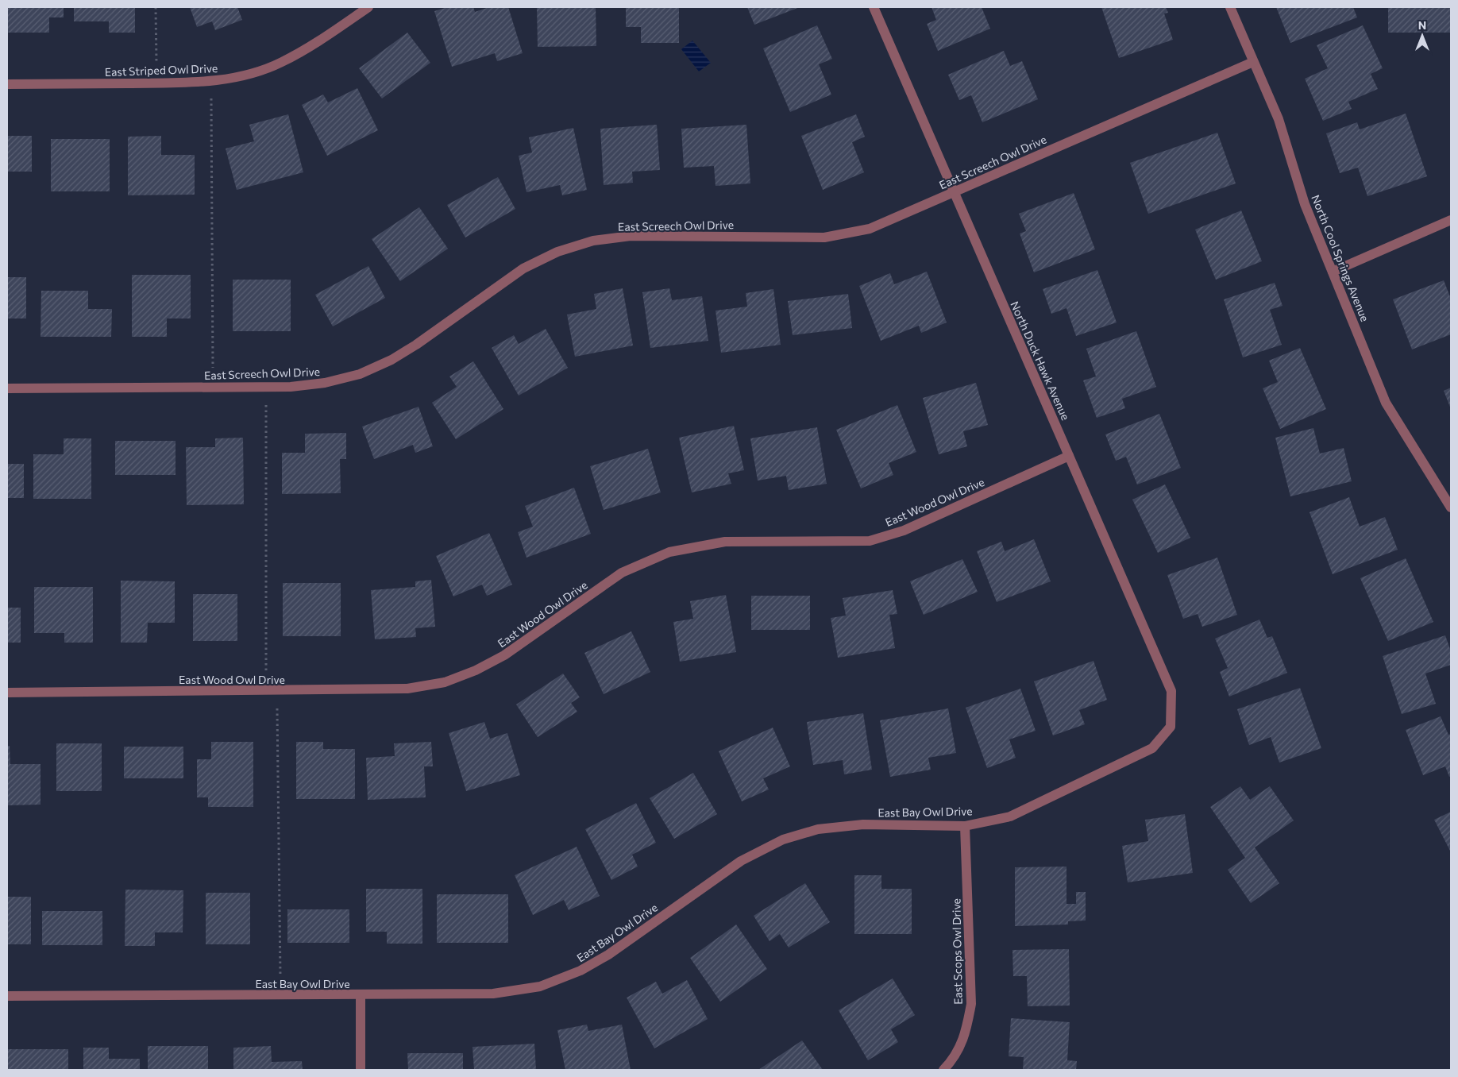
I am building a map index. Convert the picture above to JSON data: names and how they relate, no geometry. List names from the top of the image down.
{
  "streets": {
    "street": [
      "East Striped Owl Drive",
      "East Screech Owl Drive",
      "North Cool Springs Avenue",
      "North Duck Hawk Avenue",
      "East Wood Owl Drive",
      "East Bay Owl Drive",
      "East Scops Owl Drive"
    ]
  },
  "crossings": [
    ["East Screech Owl Drive", "North Cool Springs Avenue"],
    ["East Screech Owl Drive", "North Duck Hawk Avenue"],
    ["North Duck Hawk Avenue", "East Wood Owl Drive"],
    ["North Duck Hawk Avenue", "East Bay Owl Drive"],
    ["East Bay Owl Drive", "East Scops Owl Drive"]
  ],
  "north": "top"
}
